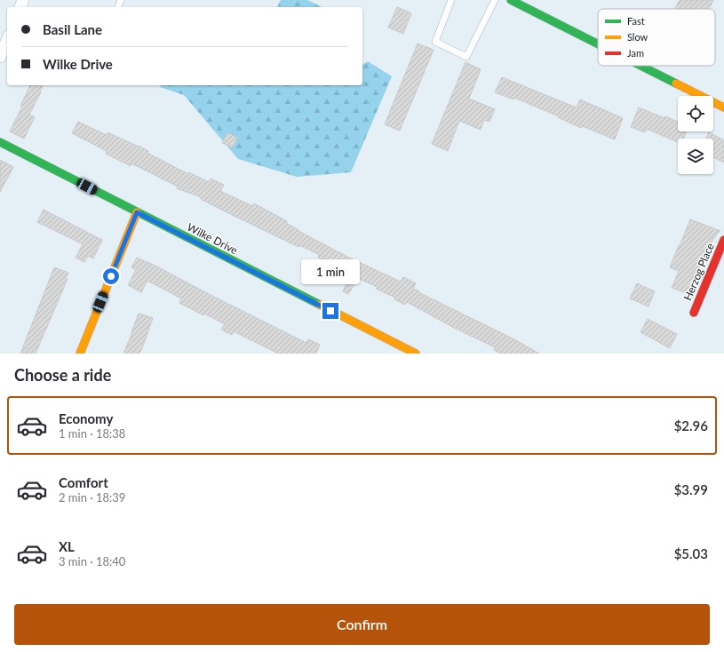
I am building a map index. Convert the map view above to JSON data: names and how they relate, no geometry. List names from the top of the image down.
{
  "streets": {
    "street": ["Wilke Drive", "Herzog Place"]
  },
  "legend": ["Fast", "Slow", "Jam"],
  "page": {
    "banner": ["Basil Lane", "Wilke Drive"],
    "bubble": "1 min",
    "heading": "Choose a ride",
    "list": [
      {
        "name": "Economy",
        "note": "1 min · 18:38",
        "value": "$2.96"
      },
      {
        "name": "Comfort",
        "note": "2 min · 18:39",
        "value": "$3.99"
      },
      {
        "name": "XL",
        "note": "3 min · 18:40",
        "value": "$5.03"
      }
    ],
    "buttons": "Confirm"
  }
}
